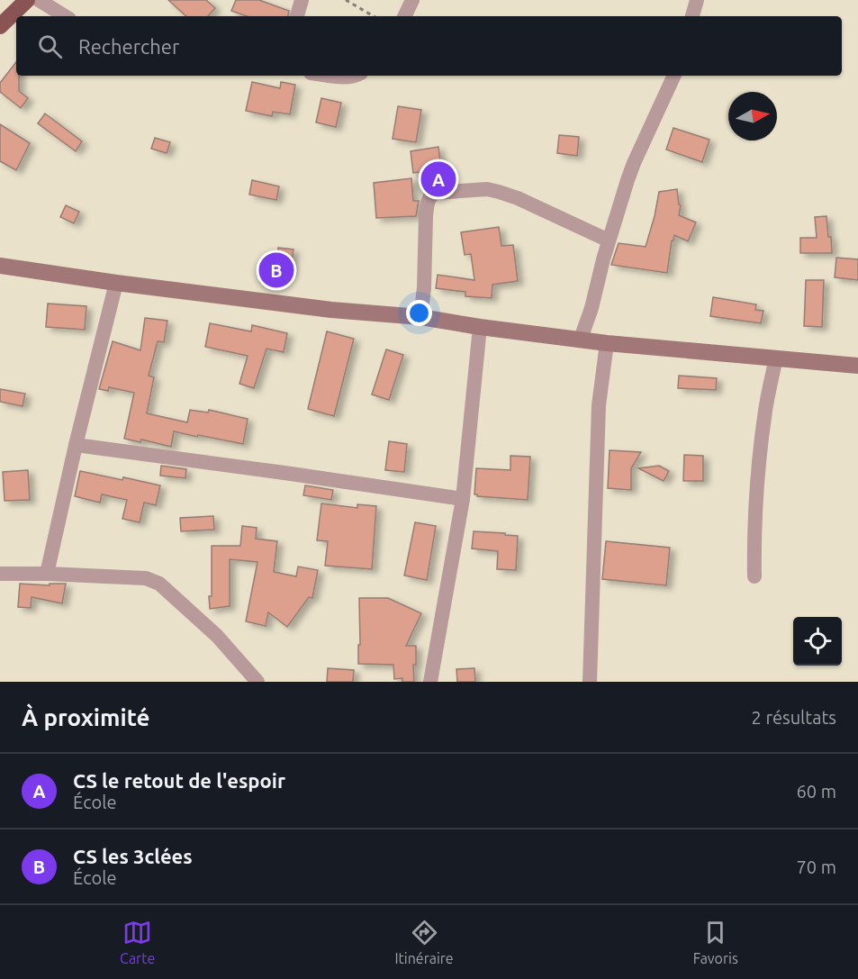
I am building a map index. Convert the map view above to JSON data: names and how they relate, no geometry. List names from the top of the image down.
{
  "north": "right",
  "page": {
    "search": "Rechercher",
    "pins": ["A", "B"],
    "heading": ["À proximité", "2 résultats"],
    "list": [
      {
        "mark": "A",
        "name": "CS le retout de l'espoir",
        "note": "École",
        "value": "60 m"
      },
      {
        "mark": "B",
        "name": "CS les 3clées",
        "note": "École",
        "value": "70 m"
      }
    ],
    "nav": ["Carte", "Itinéraire", "Favoris"]
  }
}
